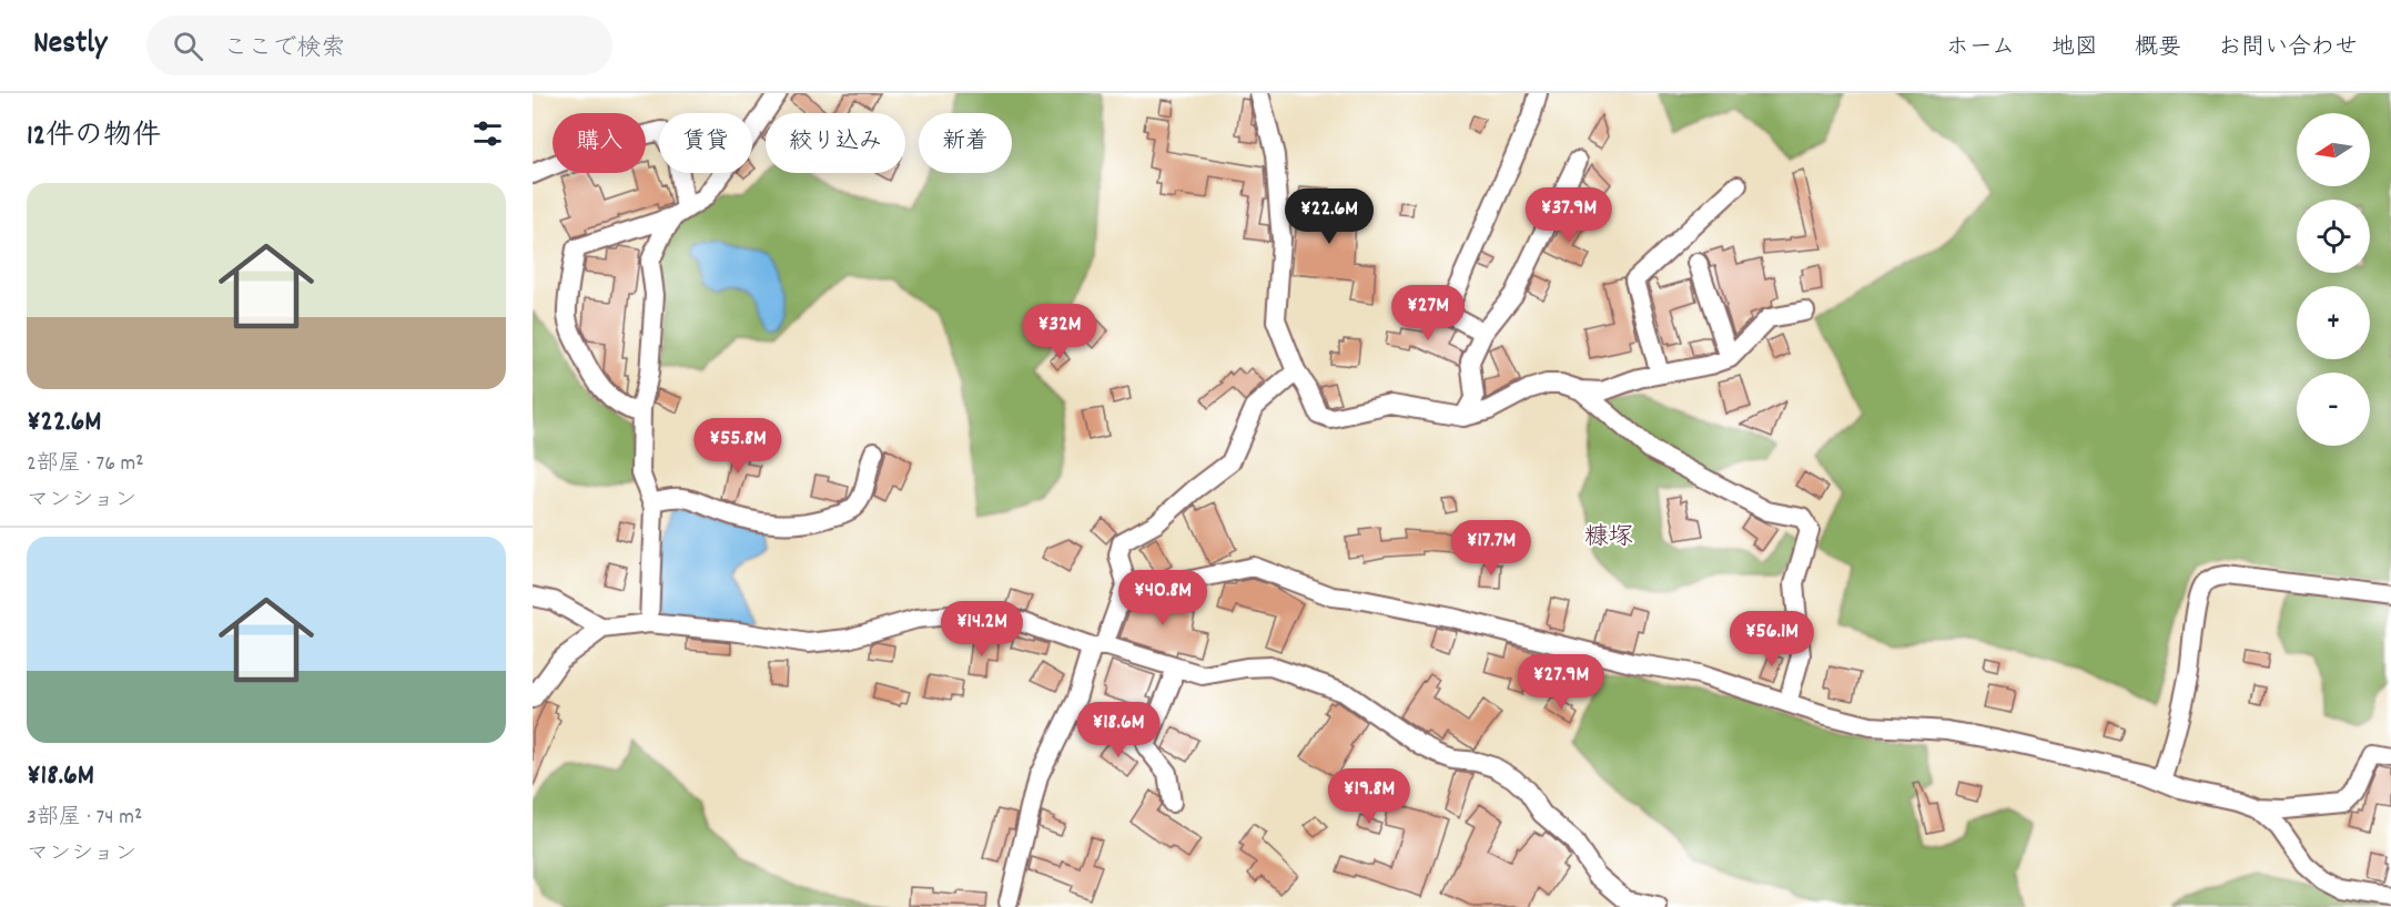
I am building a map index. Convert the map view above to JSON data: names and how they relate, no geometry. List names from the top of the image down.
{
  "districts": ["糠塚"],
  "north": "left",
  "page": {
    "header": "Nestly",
    "search": "ここで検索",
    "nav": [
      "ホーム",
      "地図",
      "概要",
      "お問い合わせ"
    ],
    "heading": "12件の物件",
    "map_buttons": ["+", "−"],
    "chip": [
      "購入",
      "賃貸",
      "絞り込み",
      "新着"
    ],
    "list": [
      {
        "name": "¥22.6M",
        "note": "2部屋 · 76 m² · マンション"
      },
      {
        "name": "¥18.6M",
        "note": "3部屋 · 74 m² · マンション"
      }
    ],
    "price": [
      "¥37.9M",
      "¥22.6M",
      "¥27M",
      "¥32M",
      "¥55.8M",
      "¥17.7M",
      "¥40.8M",
      "¥14.2M",
      "¥56.1M",
      "¥27.9M",
      "¥18.6M",
      "¥19.8M"
    ]
  }
}
